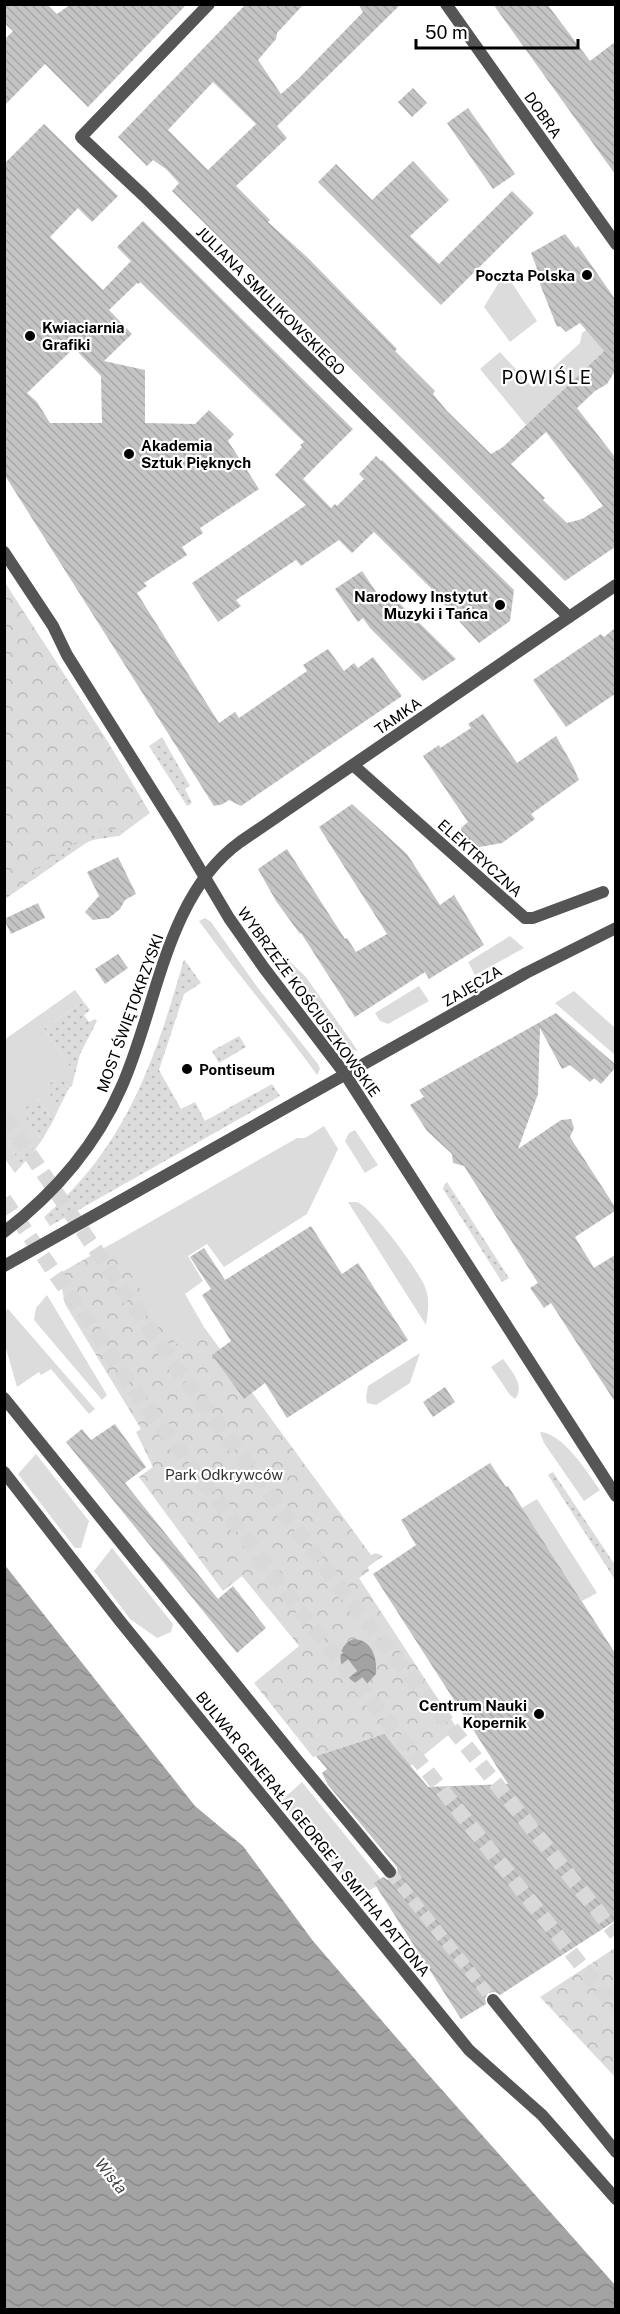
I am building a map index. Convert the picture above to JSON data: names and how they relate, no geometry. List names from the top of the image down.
{
  "streets": {
    "street": [
      "DOBRA",
      "JULIANA SMULIKOWSKIEGO",
      "TAMKA",
      "ELEKTRYCZNA",
      "ZAJĘCZA",
      "WYBRZEŻE KOŚCIUSZKOWSKIE",
      "MOST ŚWIĘTOKRZYSKI",
      "BULWAR GENERAŁA GEORGE'A SMITHA PATTONA"
    ]
  },
  "crossings": [
    ["JULIANA SMULIKOWSKIEGO", "TAMKA"],
    ["TAMKA", "ELEKTRYCZNA"],
    ["TAMKA", "WYBRZEŻE KOŚCIUSZKOWSKIE"],
    ["TAMKA", "MOST ŚWIĘTOKRZYSKI"],
    ["ZAJĘCZA", "WYBRZEŻE KOŚCIUSZKOWSKIE"],
    ["WYBRZEŻE KOŚCIUSZKOWSKIE", "MOST ŚWIĘTOKRZYSKI"]
  ],
  "districts": ["POWIŚLE"],
  "water": ["Wisła"],
  "parks": ["Park Odkrywców"],
  "places": [
    "Poczta Polska",
    "Kwiaciarnia Grafiki",
    "Akademia Sztuk Pięknych",
    "Narodowy Instytut Muzyki i Tańca",
    "Pontiseum",
    "Centrum Nauki Kopernik"
  ],
  "scale_bar": "50 m"
}
